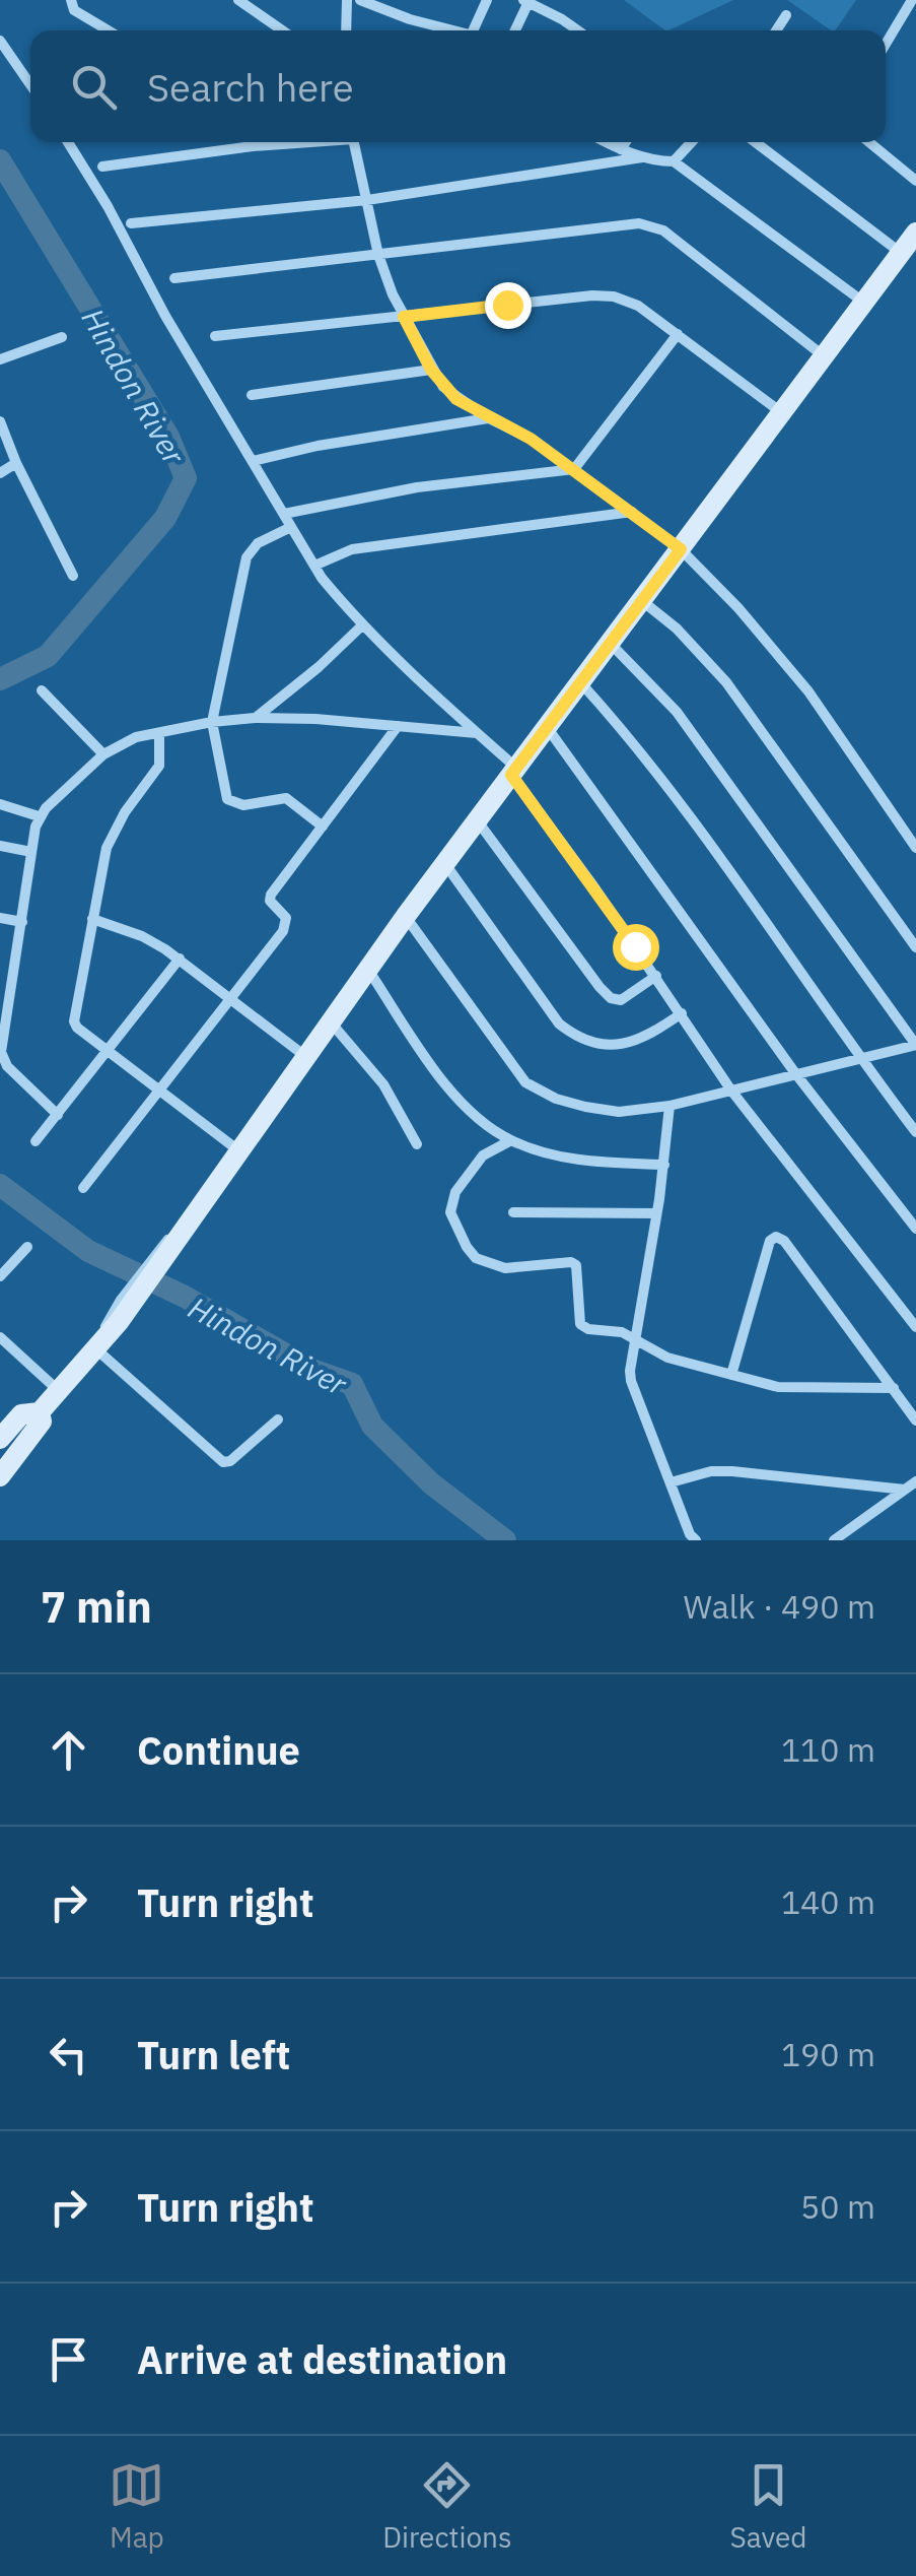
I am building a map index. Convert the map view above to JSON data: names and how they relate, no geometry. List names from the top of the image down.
{
  "water": ["Hindon River"],
  "page": {
    "search": "Search here",
    "heading": ["7 min", "Walk · 490 m"],
    "list": [
      ["Continue", "110 m"],
      ["Turn right", "140 m"],
      ["Turn left", "190 m"],
      ["Turn right", "50 m"],
      "Arrive at destination"
    ],
    "nav": ["Map", "Directions", "Saved"]
  }
}
